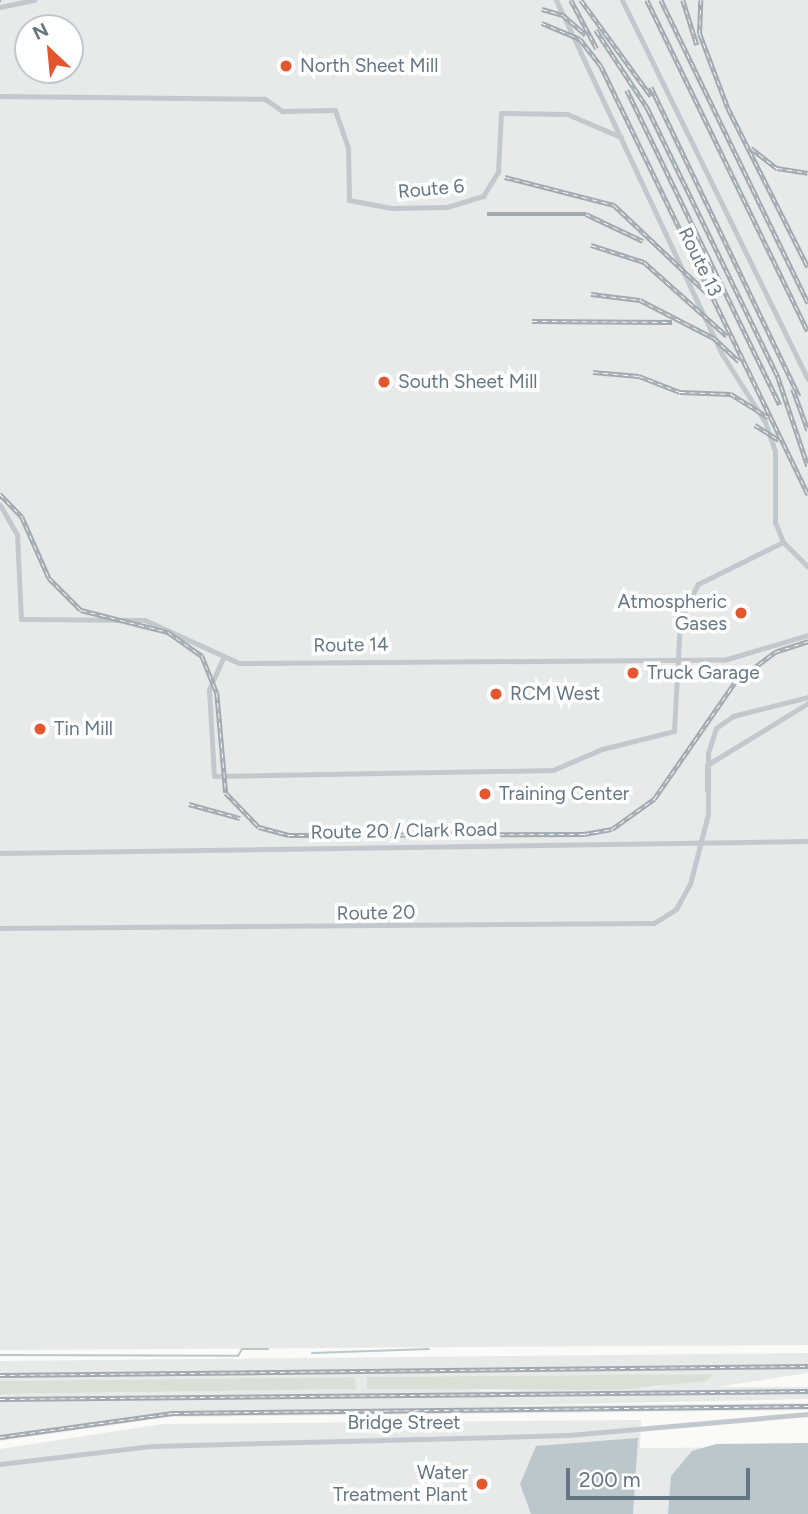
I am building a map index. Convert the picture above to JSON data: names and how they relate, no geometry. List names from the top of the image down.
{
  "streets": {
    "street": [
      "Route 6",
      "Route 13",
      "Route 14",
      "Route 20 / Clark Road",
      "Route 20",
      "Bridge Street"
    ]
  },
  "crossings": [
    ["Route 6", "Route 13"],
    ["Route 20 / Clark Road", "Route 20"]
  ],
  "places": [
    "North Sheet Mill",
    "South Sheet Mill",
    "Atmospheric Gases",
    "Truck Garage",
    "RCM West",
    "Tin Mill",
    "Training Center",
    "Water Treatment Plant"
  ],
  "scale_bar": "200 m",
  "north": "top left"
}
